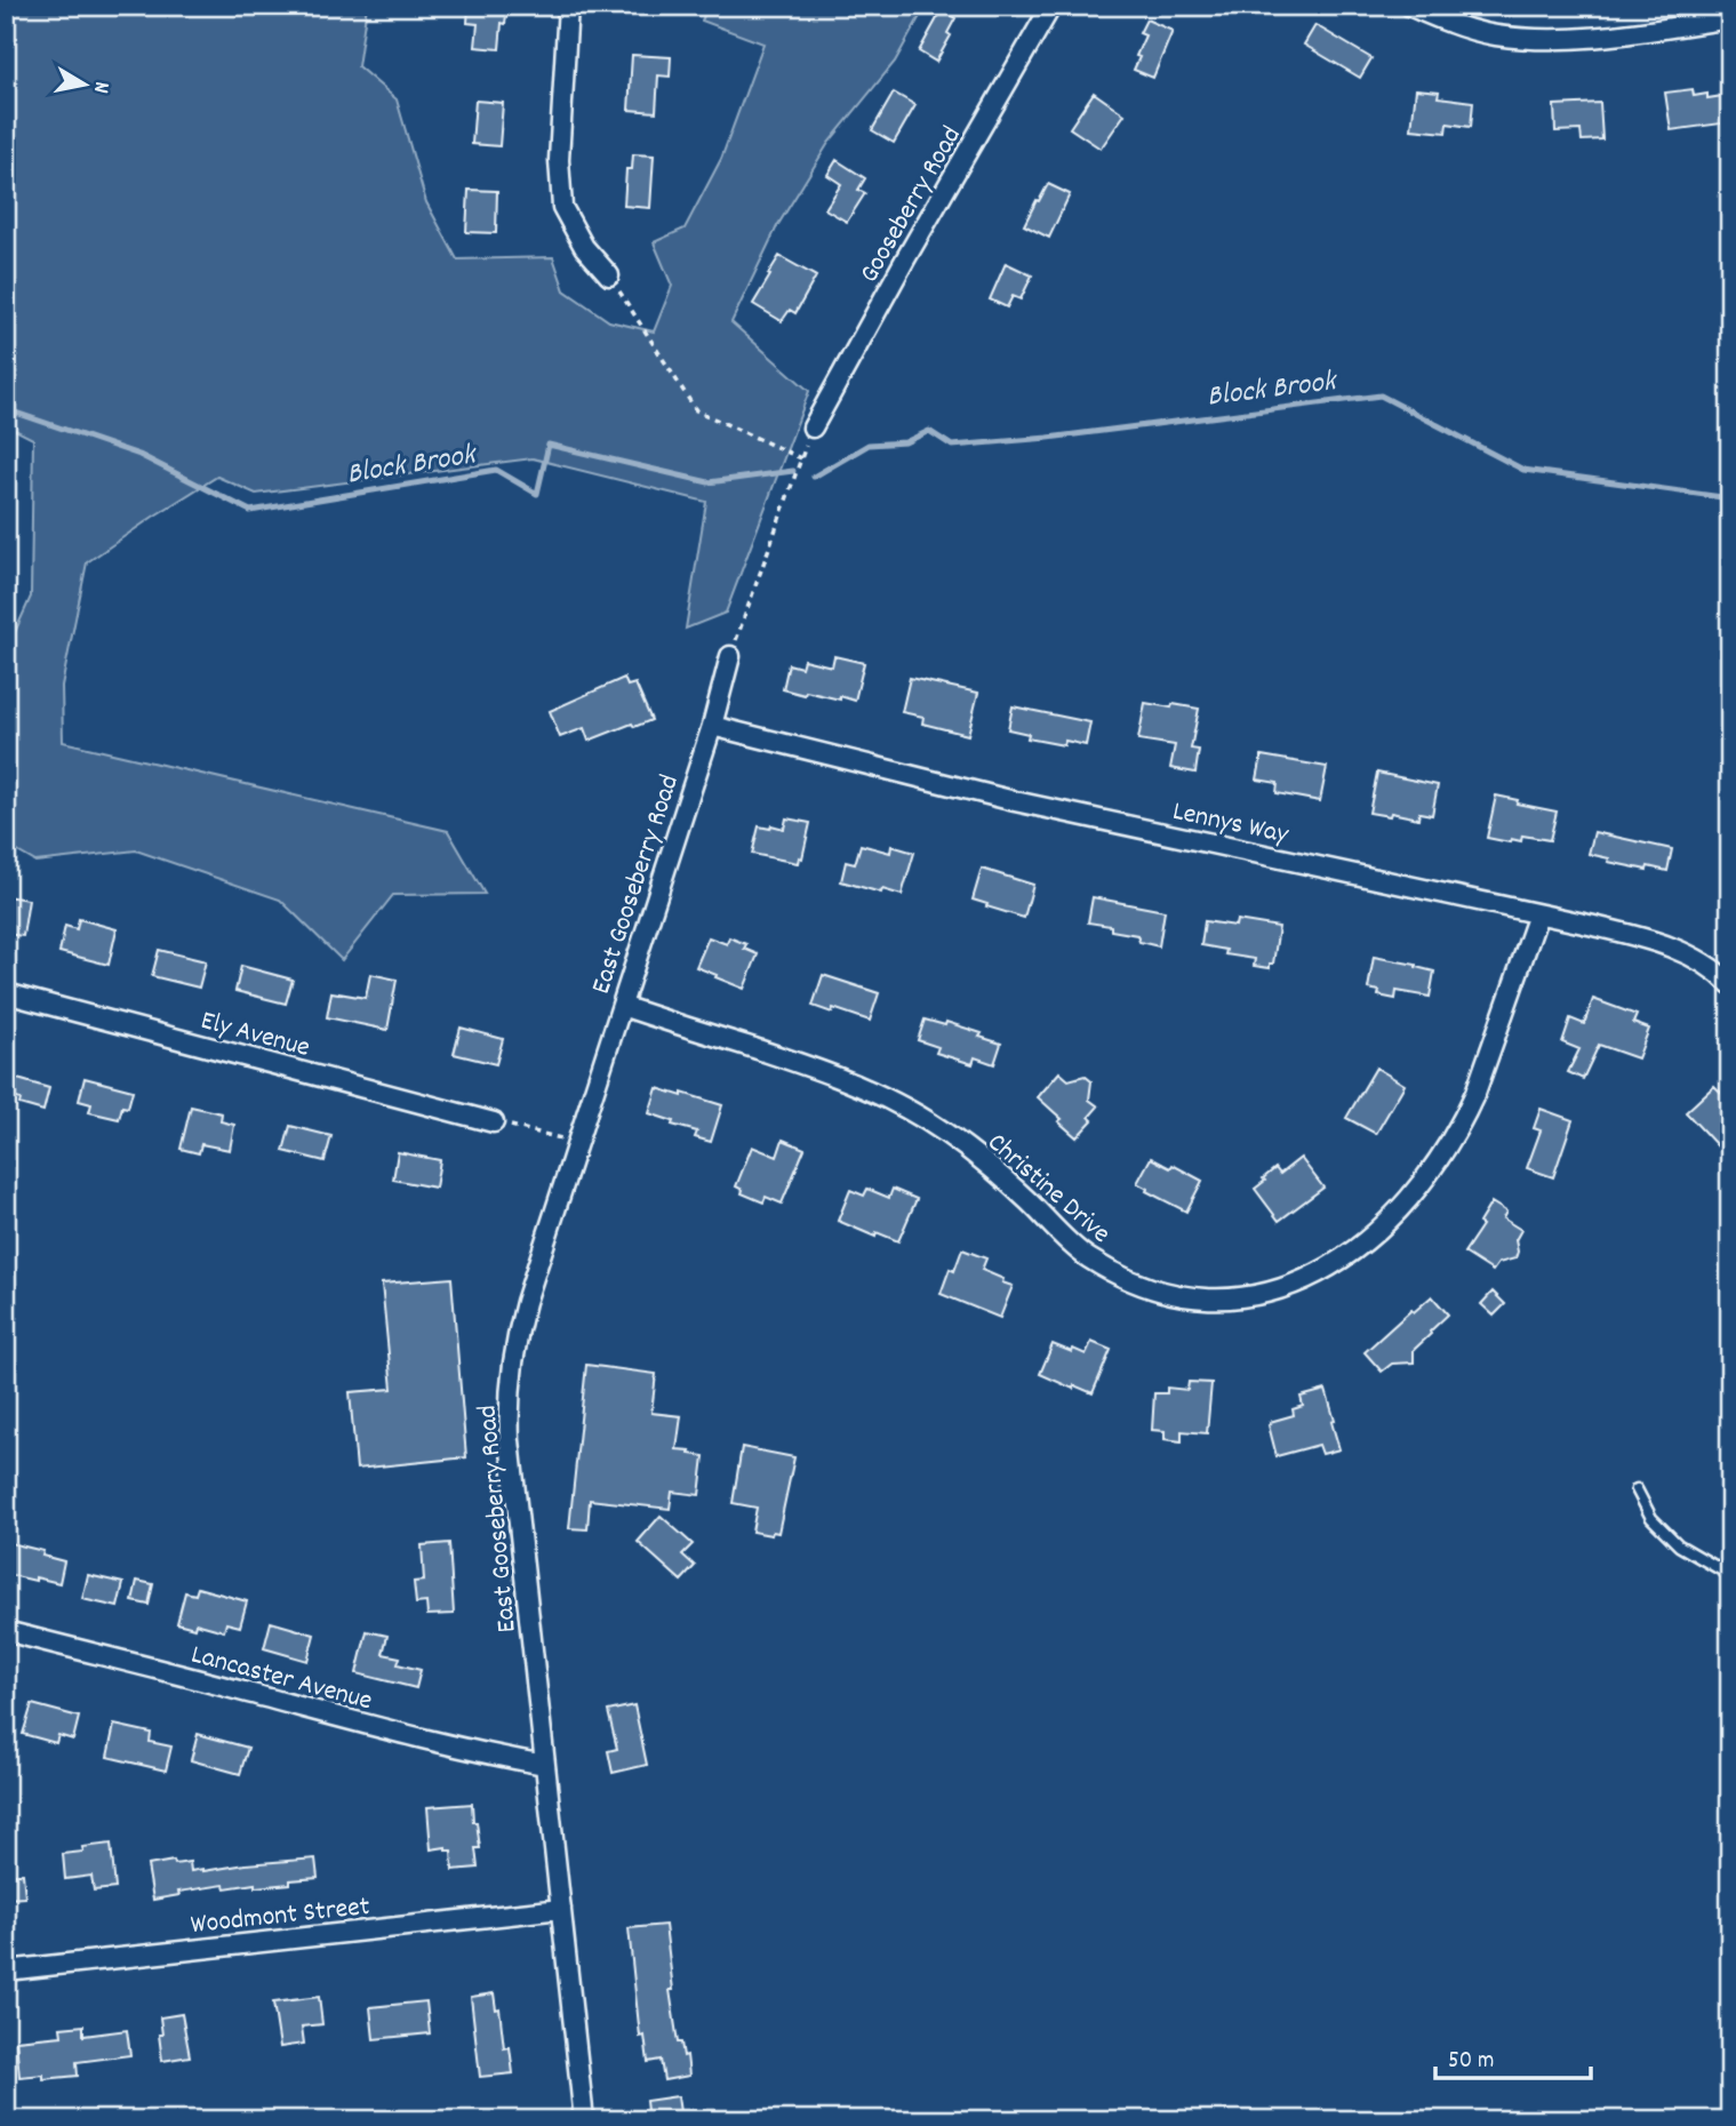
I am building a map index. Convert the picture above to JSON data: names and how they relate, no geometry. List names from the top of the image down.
{
  "streets": {
    "street": [
      "Gooseberry Road",
      "Lennys Way",
      "East Gooseberry Road",
      "Ely Avenue",
      "Christine Drive",
      "Lancaster Avenue",
      "Woodmont Street"
    ]
  },
  "crossings": [
    ["Lennys Way", "East Gooseberry Road"],
    ["Lennys Way", "Christine Drive"],
    ["East Gooseberry Road", "Christine Drive"],
    ["East Gooseberry Road", "Lancaster Avenue"],
    ["East Gooseberry Road", "Woodmont Street"]
  ],
  "water": ["Block Brook"],
  "scale_bar": "50 m",
  "north": "right"
}
